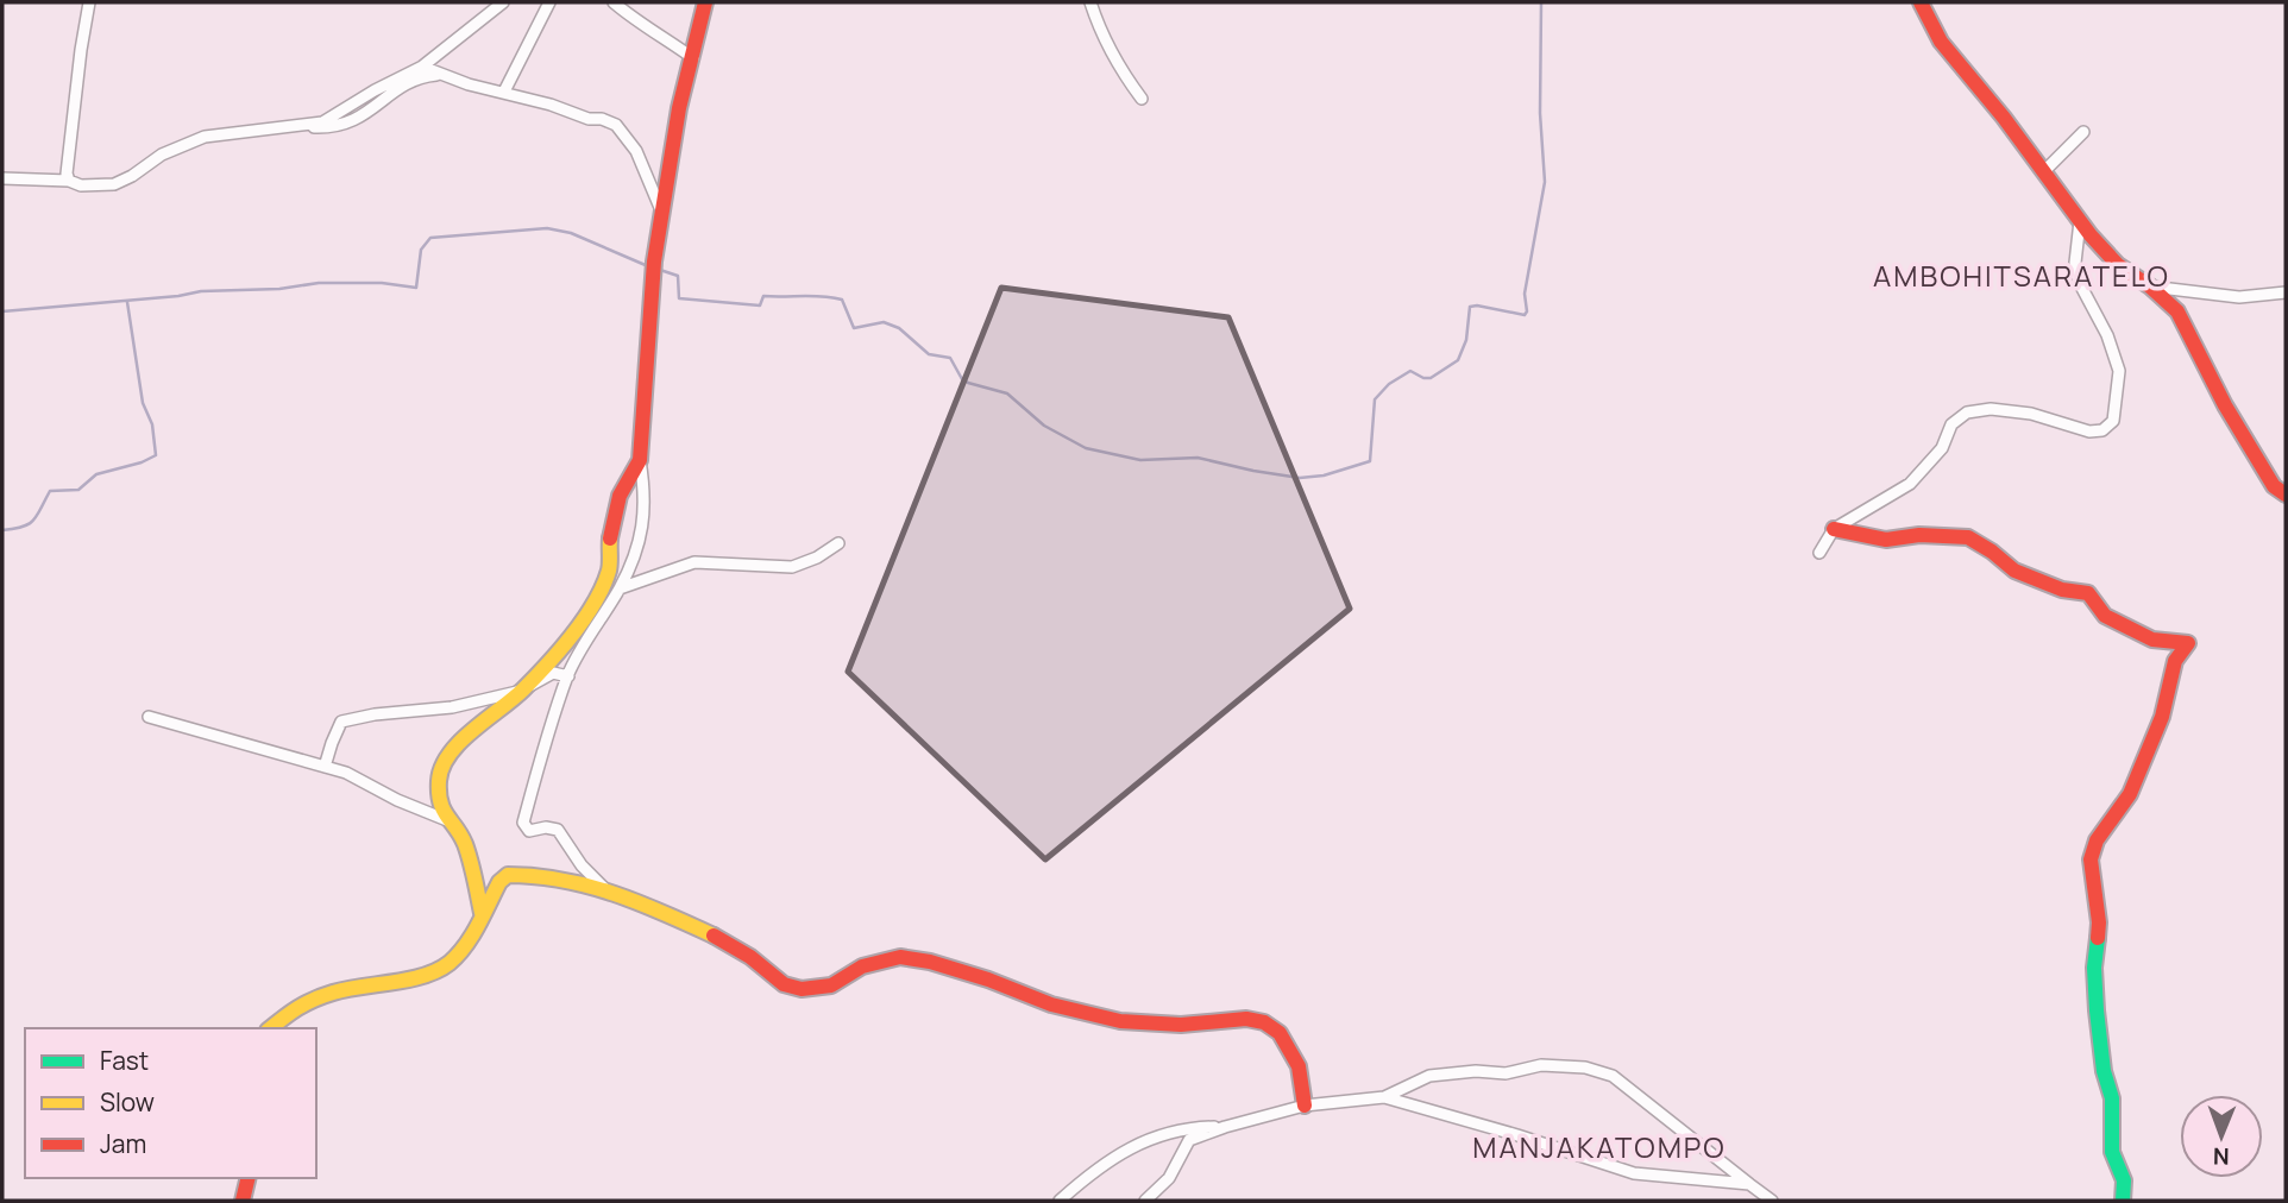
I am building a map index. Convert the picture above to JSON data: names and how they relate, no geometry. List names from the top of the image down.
{
  "districts": ["AMBOHITSARATELO", "MANJAKATOMPO"],
  "legend": ["Fast", "Slow", "Jam"],
  "north": "bottom"
}
